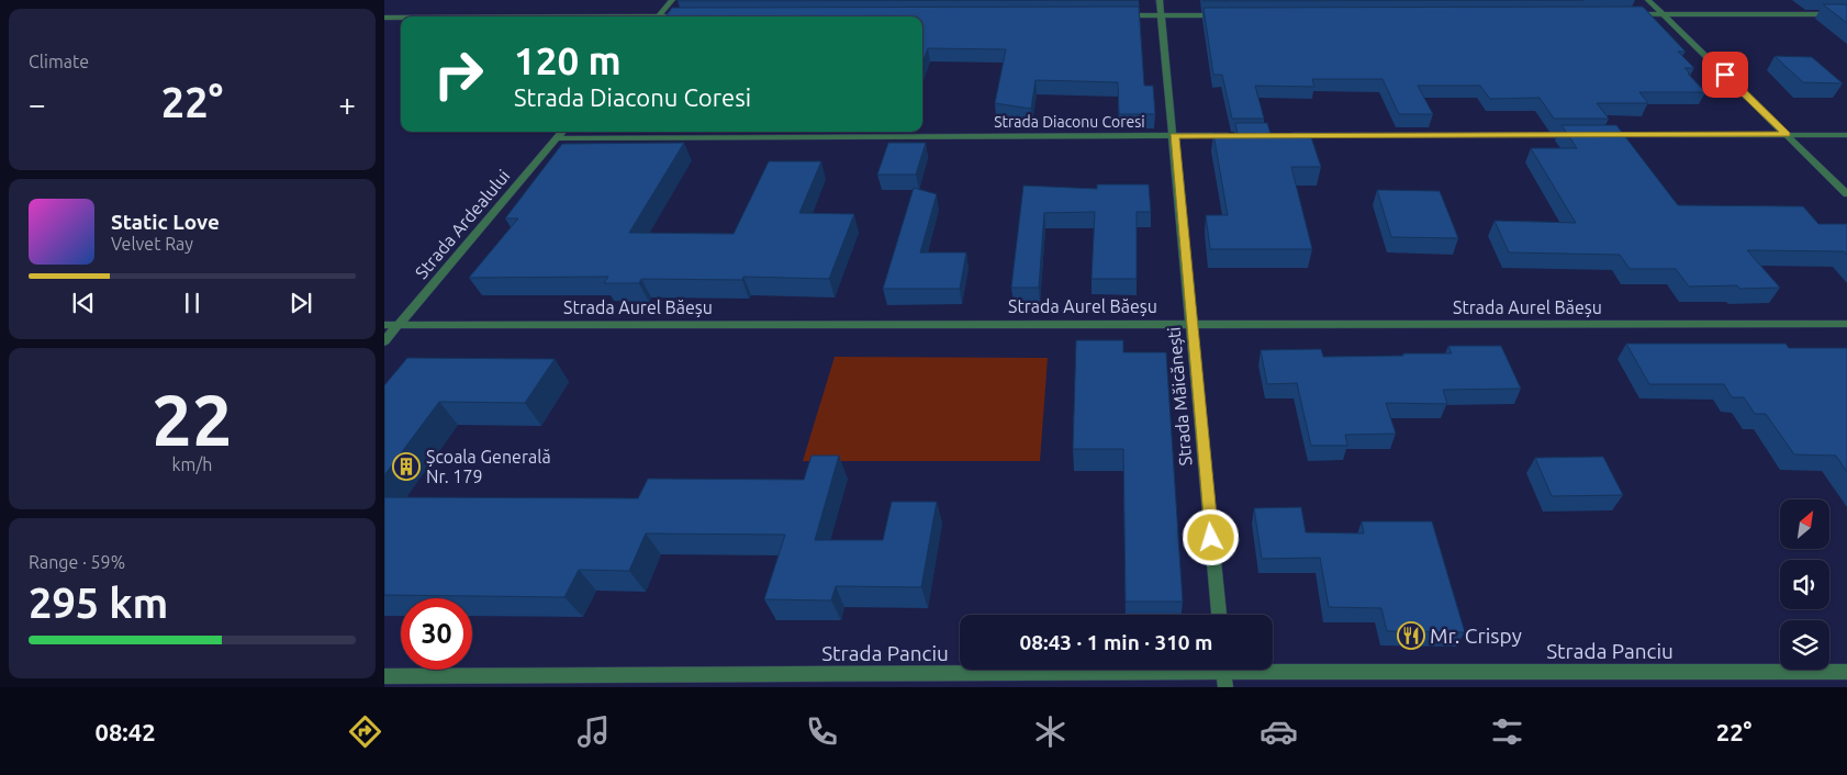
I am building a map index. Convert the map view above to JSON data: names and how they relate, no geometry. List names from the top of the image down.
{
  "streets": {
    "street": [
      "Strada Diaconu Coresi",
      "Strada Ardealului",
      "Strada Aurel Băeșu",
      "Strada Măicănești",
      "Strada Panciu"
    ]
  },
  "crossings": [
    ["Strada Diaconu Coresi", "Strada Ardealului"],
    ["Strada Diaconu Coresi", "Strada Măicănești"],
    ["Strada Ardealului", "Strada Aurel Băeșu"],
    ["Strada Aurel Băeșu", "Strada Măicănești"]
  ],
  "places": {
    "building": ["Școala Generală Nr. 179"],
    "restaurant": ["Mr. Crispy"]
  },
  "north": "top right",
  "page": {
    "tile": [
      "Climate",
      ["22", "km/h"],
      ["Range · 59%", "295 km"]
    ],
    "turn": ["120 m", "Strada Diaconu Coresi"],
    "heat": ["−", "22°", "+"],
    "song": ["Static Love", "Velvet Ray"],
    "limit": "30",
    "trip": "08:43 · 1 min · 310 m",
    "tabs": ["08:42", "22°"]
  }
}
